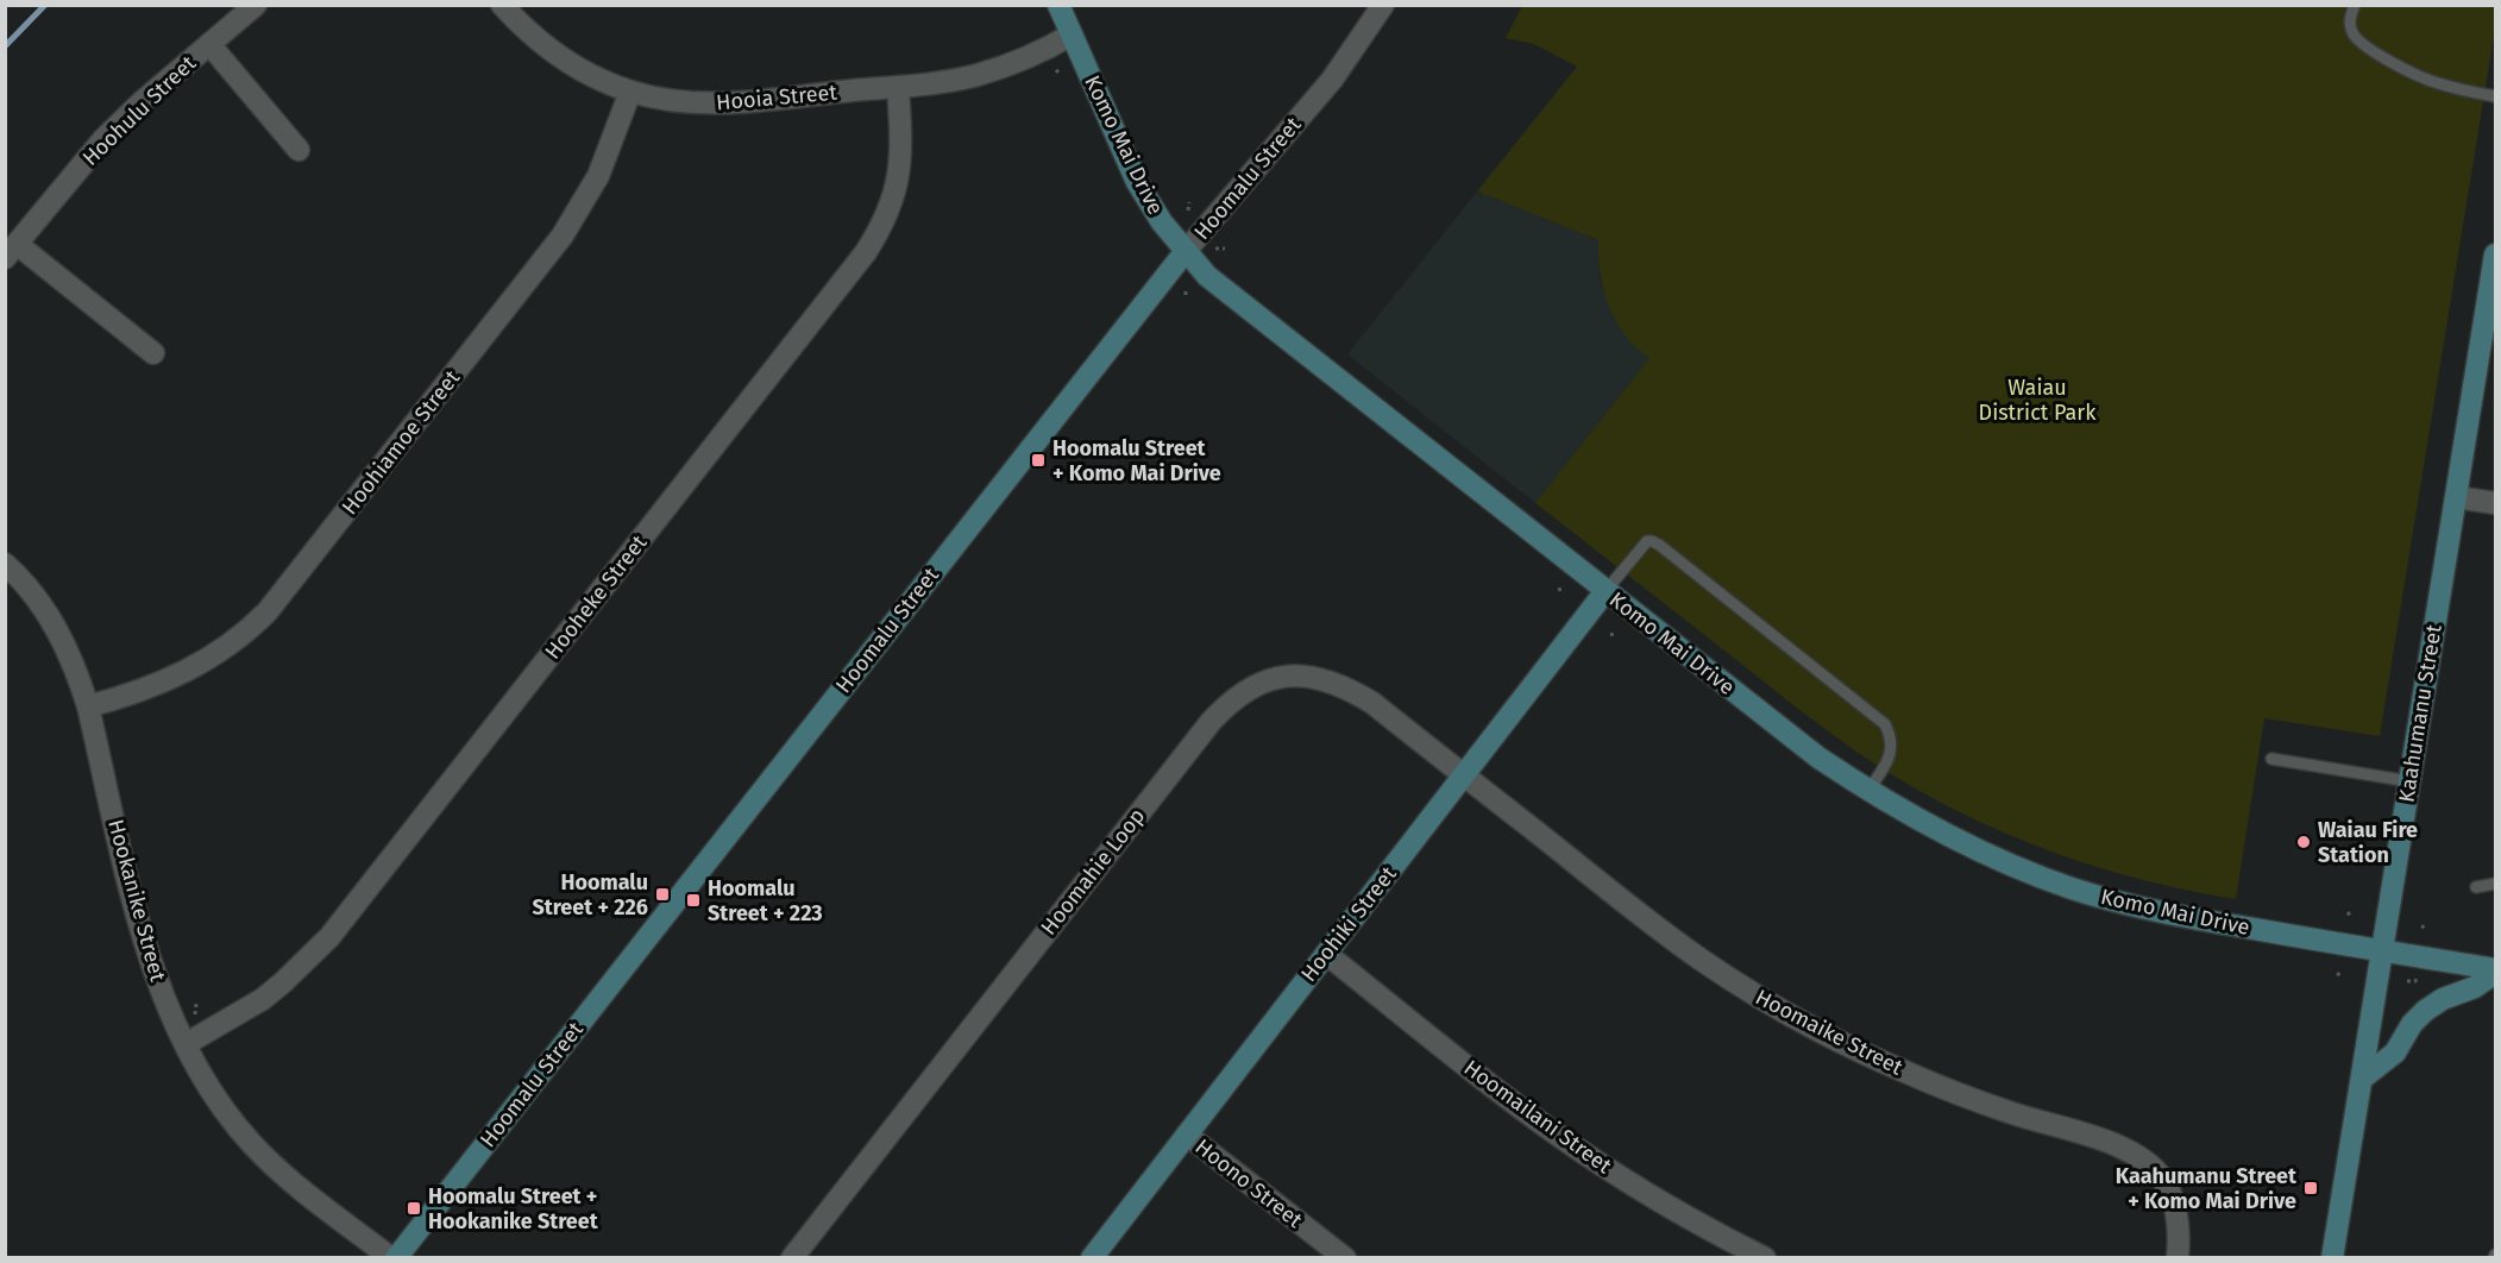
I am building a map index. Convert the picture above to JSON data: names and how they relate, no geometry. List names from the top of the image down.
{
  "streets": {
    "street": [
      "Hooia Street",
      "Hoohulu Street",
      "Komo Mai Drive",
      "Hoomalu Street",
      "Hoohiamoe Street",
      "Hooheke Street",
      "Kaahumanu Street",
      "Hoomahie Loop",
      "Hookanike Street",
      "Hoohiki Street",
      "Hoomaike Street",
      "Hoomailani Street",
      "Hoono Street"
    ]
  },
  "crossings": [
    ["Hooia Street", "Komo Mai Drive"],
    ["Hooia Street", "Hoohiamoe Street"],
    ["Hooia Street", "Hooheke Street"],
    ["Komo Mai Drive", "Hoomalu Street"],
    ["Komo Mai Drive", "Kaahumanu Street"],
    ["Komo Mai Drive", "Hoohiki Street"],
    ["Hoomalu Street", "Hookanike Street"],
    ["Hoohiamoe Street", "Hookanike Street"],
    ["Hooheke Street", "Hookanike Street"],
    ["Hoomahie Loop", "Hoohiki Street"],
    ["Hoomahie Loop", "Hoomaike Street"],
    ["Hoohiki Street", "Hoomaike Street"],
    ["Hoohiki Street", "Hoomailani Street"],
    ["Hoohiki Street", "Hoono Street"]
  ],
  "parks": ["Waiau District Park"],
  "places": {
    "transit": [
      "Hoomalu Street + Komo Mai Drive",
      "Hoomalu Street + 226",
      "Hoomalu Street + 223",
      "Kaahumanu Street + Komo Mai Drive",
      "Hoomalu Street + Hookanike Street"
    ],
    "other": ["Waiau Fire Station"]
  }
}
